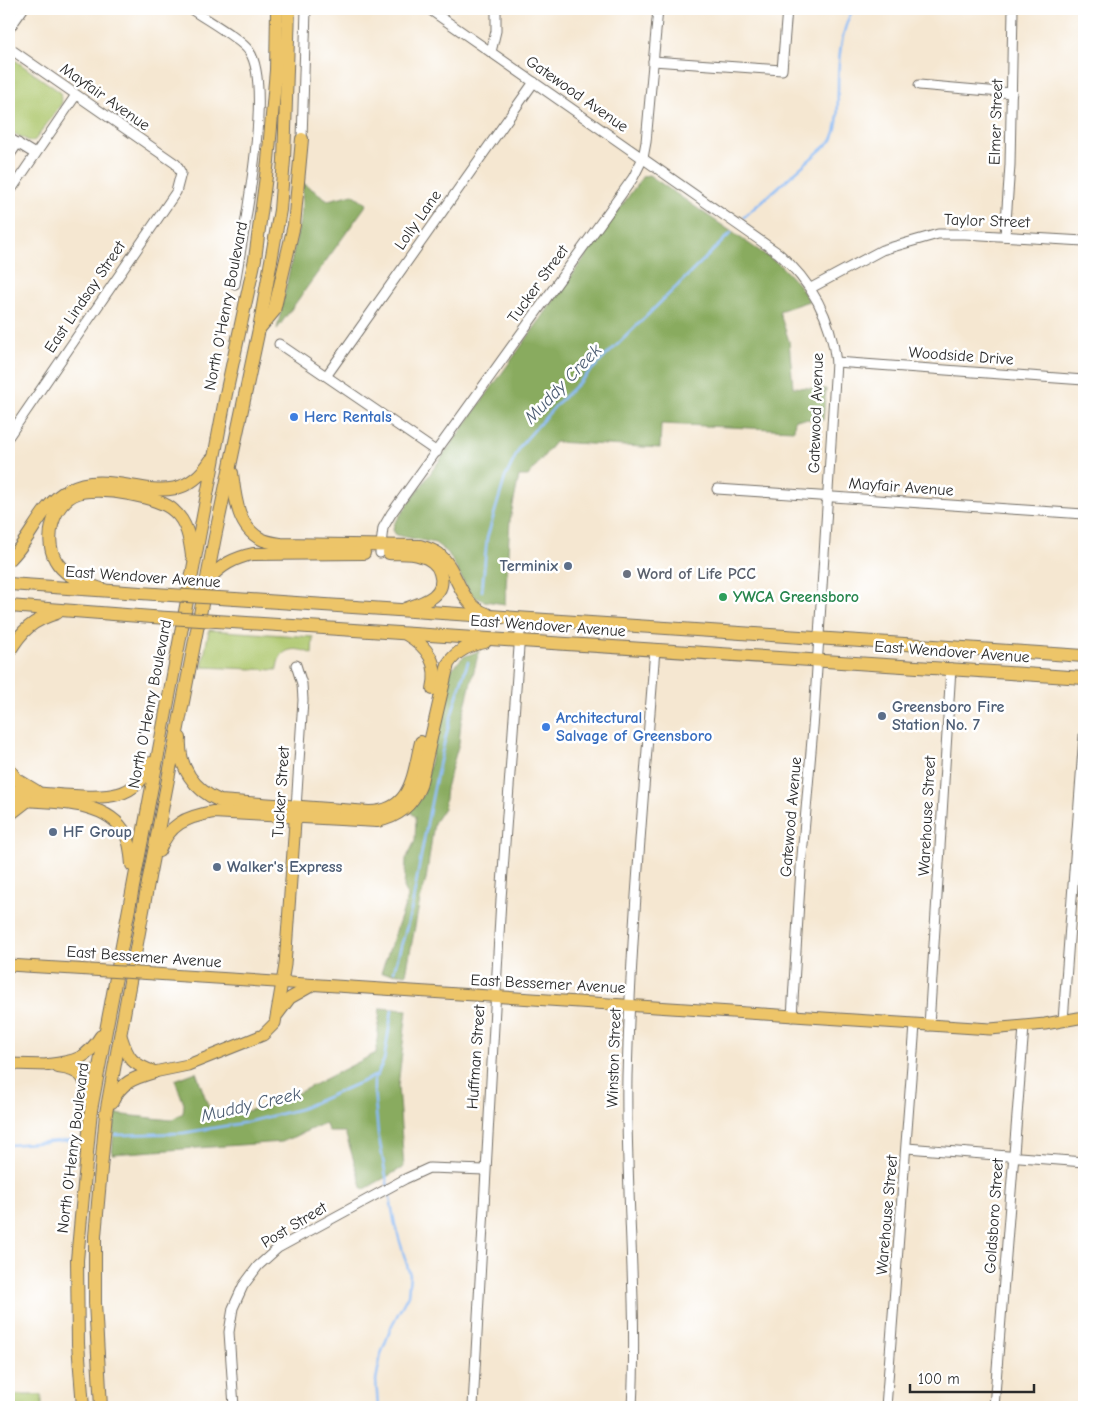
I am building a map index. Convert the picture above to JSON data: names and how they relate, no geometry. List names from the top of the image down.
{
  "streets": {
    "highway": ["North O'Henry Boulevard", "East Wendover Avenue"],
    "main road": ["Tucker Street", "East Bessemer Avenue"],
    "street": [
      "Gatewood Avenue",
      "Mayfair Avenue",
      "Elmer Street",
      "Lolly Lane",
      "Taylor Street",
      "East Lindsay Street",
      "Woodside Drive",
      "Warehouse Street",
      "Huffman Street",
      "Winston Street",
      "Goldsboro Street",
      "Post Street"
    ]
  },
  "crossings": [
    ["Gatewood Avenue", "Mayfair Avenue"],
    ["Gatewood Avenue", "Lolly Lane"],
    ["Gatewood Avenue", "Taylor Street"],
    ["Gatewood Avenue", "Tucker Street"],
    ["Gatewood Avenue", "Woodside Drive"],
    ["Gatewood Avenue", "East Wendover Avenue"],
    ["Gatewood Avenue", "East Bessemer Avenue"],
    ["Mayfair Avenue", "East Lindsay Street"],
    ["Elmer Street", "Taylor Street"],
    ["Tucker Street", "East Bessemer Avenue"],
    ["East Wendover Avenue", "Warehouse Street"],
    ["East Wendover Avenue", "Huffman Street"],
    ["East Wendover Avenue", "Winston Street"],
    ["Warehouse Street", "East Bessemer Avenue"],
    ["East Bessemer Avenue", "Huffman Street"],
    ["East Bessemer Avenue", "Winston Street"],
    ["East Bessemer Avenue", "Goldsboro Street"],
    ["Huffman Street", "Post Street"]
  ],
  "water": ["Muddy Creek"],
  "places": [
    "Herc Rentals",
    "Terminix",
    "Word of Life PCC",
    "YWCA Greensboro",
    "Greensboro Fire Station No. 7",
    "Architectural Salvage of Greensboro",
    "HF Group",
    "Walker's Express"
  ],
  "scale_bar": "100 m"
}
